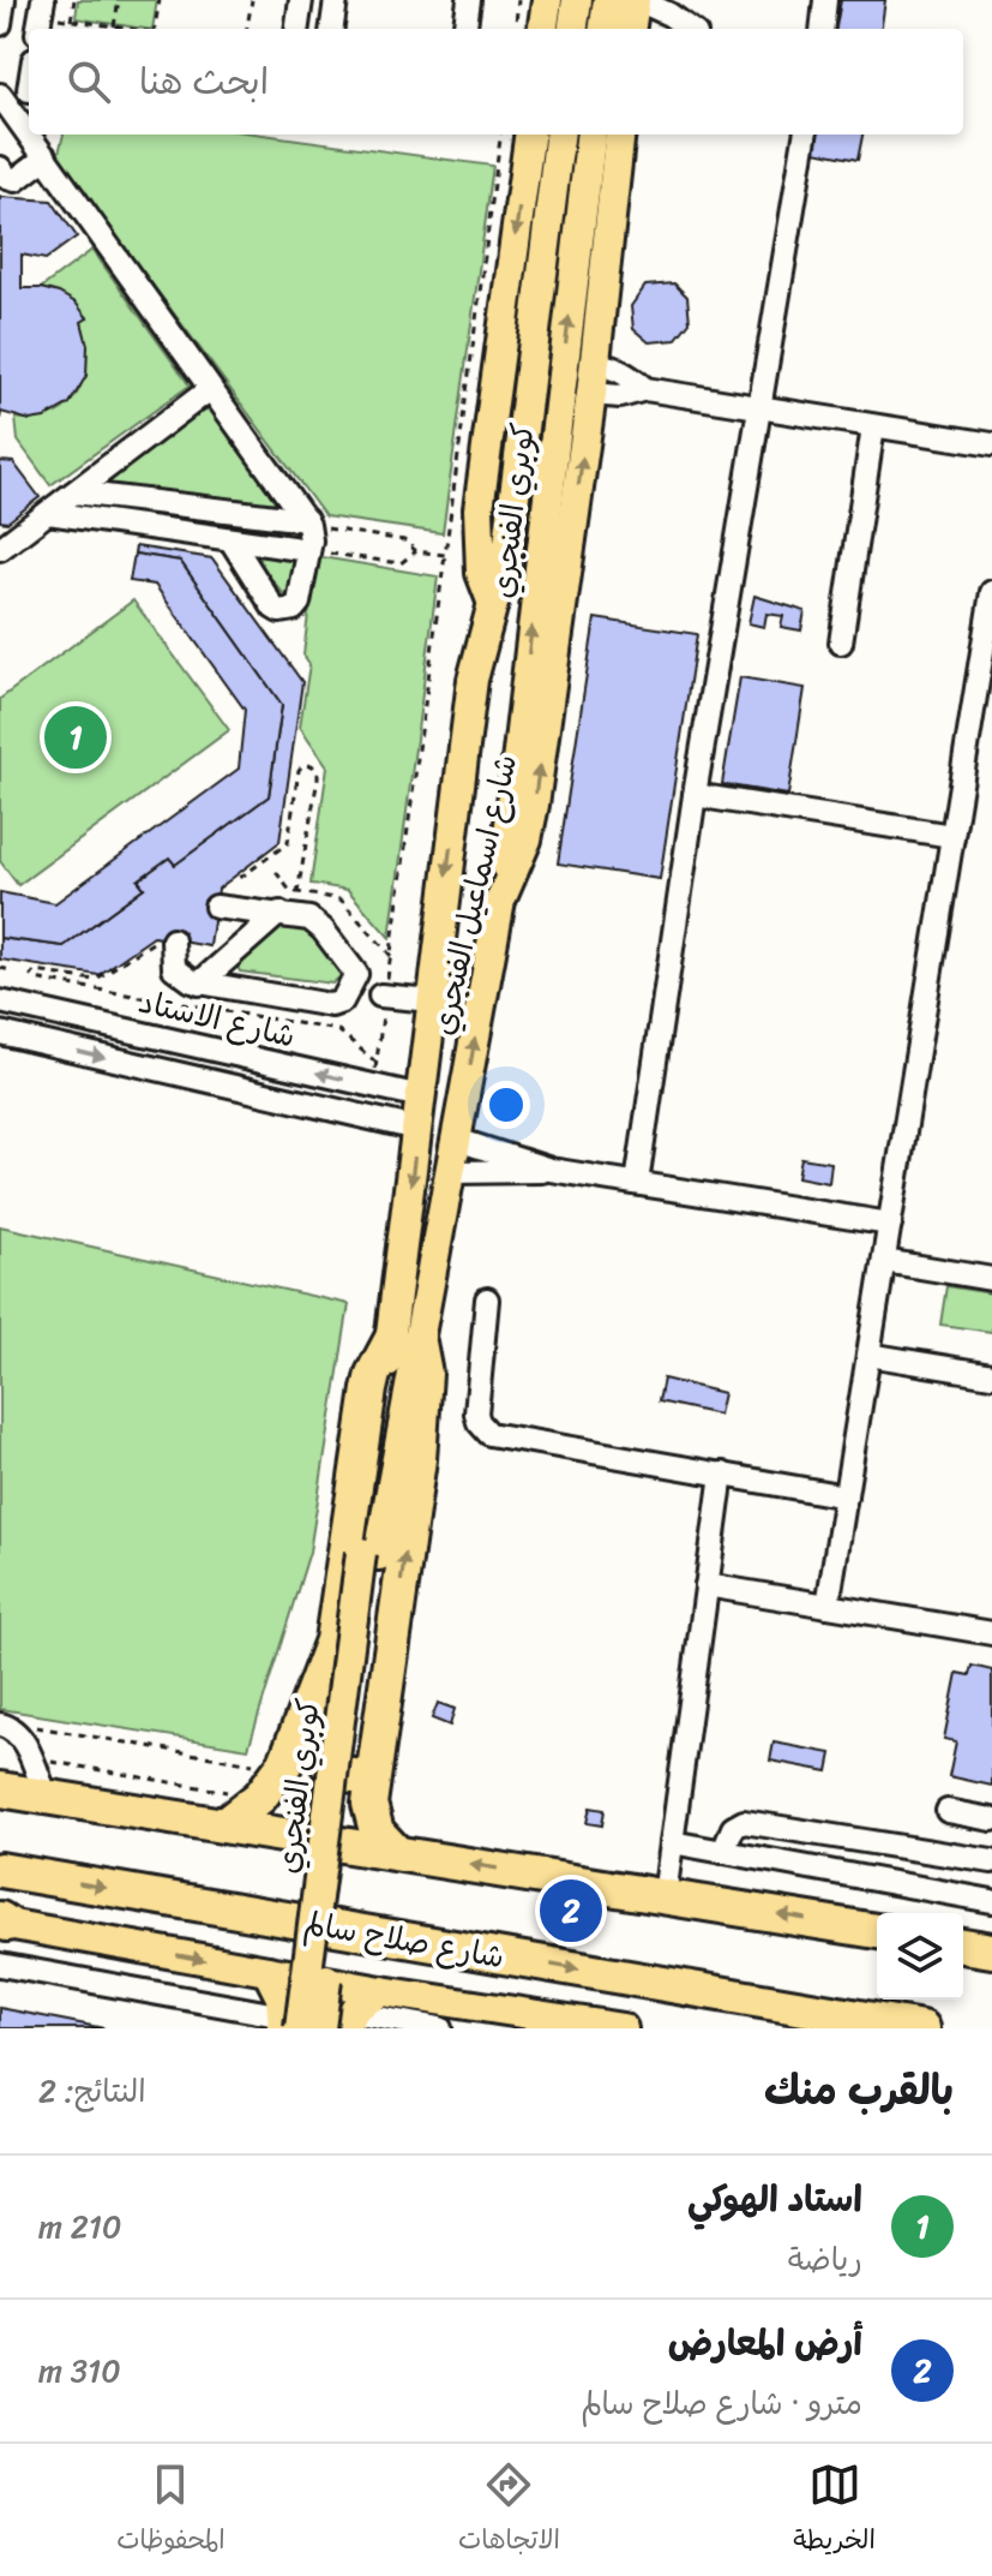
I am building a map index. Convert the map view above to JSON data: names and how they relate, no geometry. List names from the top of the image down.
{
  "streets": {
    "highway": ["شارع صلاح سالم"],
    "main road": ["كوبري الفنجري", "شارع اسماعيل الفنجري"],
    "street": ["شارع الاستاد"]
  },
  "crossings": [
    ["كوبري الفنجري", "شارع اسماعيل الفنجري"],
    ["شارع اسماعيل الفنجري", "شارع الاستاد"]
  ],
  "page": {
    "search": "ابحث هنا",
    "pins": ["1", "2"],
    "heading": ["بالقرب منك", "النتائج: 2"],
    "list": [
      {
        "mark": "1",
        "name": "استاد الهوكي",
        "note": "رياضة",
        "value": "210 m"
      },
      {
        "mark": "2",
        "name": "أرض المعارض",
        "note": "مترو · شارع صلاح سالم",
        "value": "310 m"
      }
    ],
    "nav": ["الخريطة", "الاتجاهات", "المحفوظات"]
  }
}
